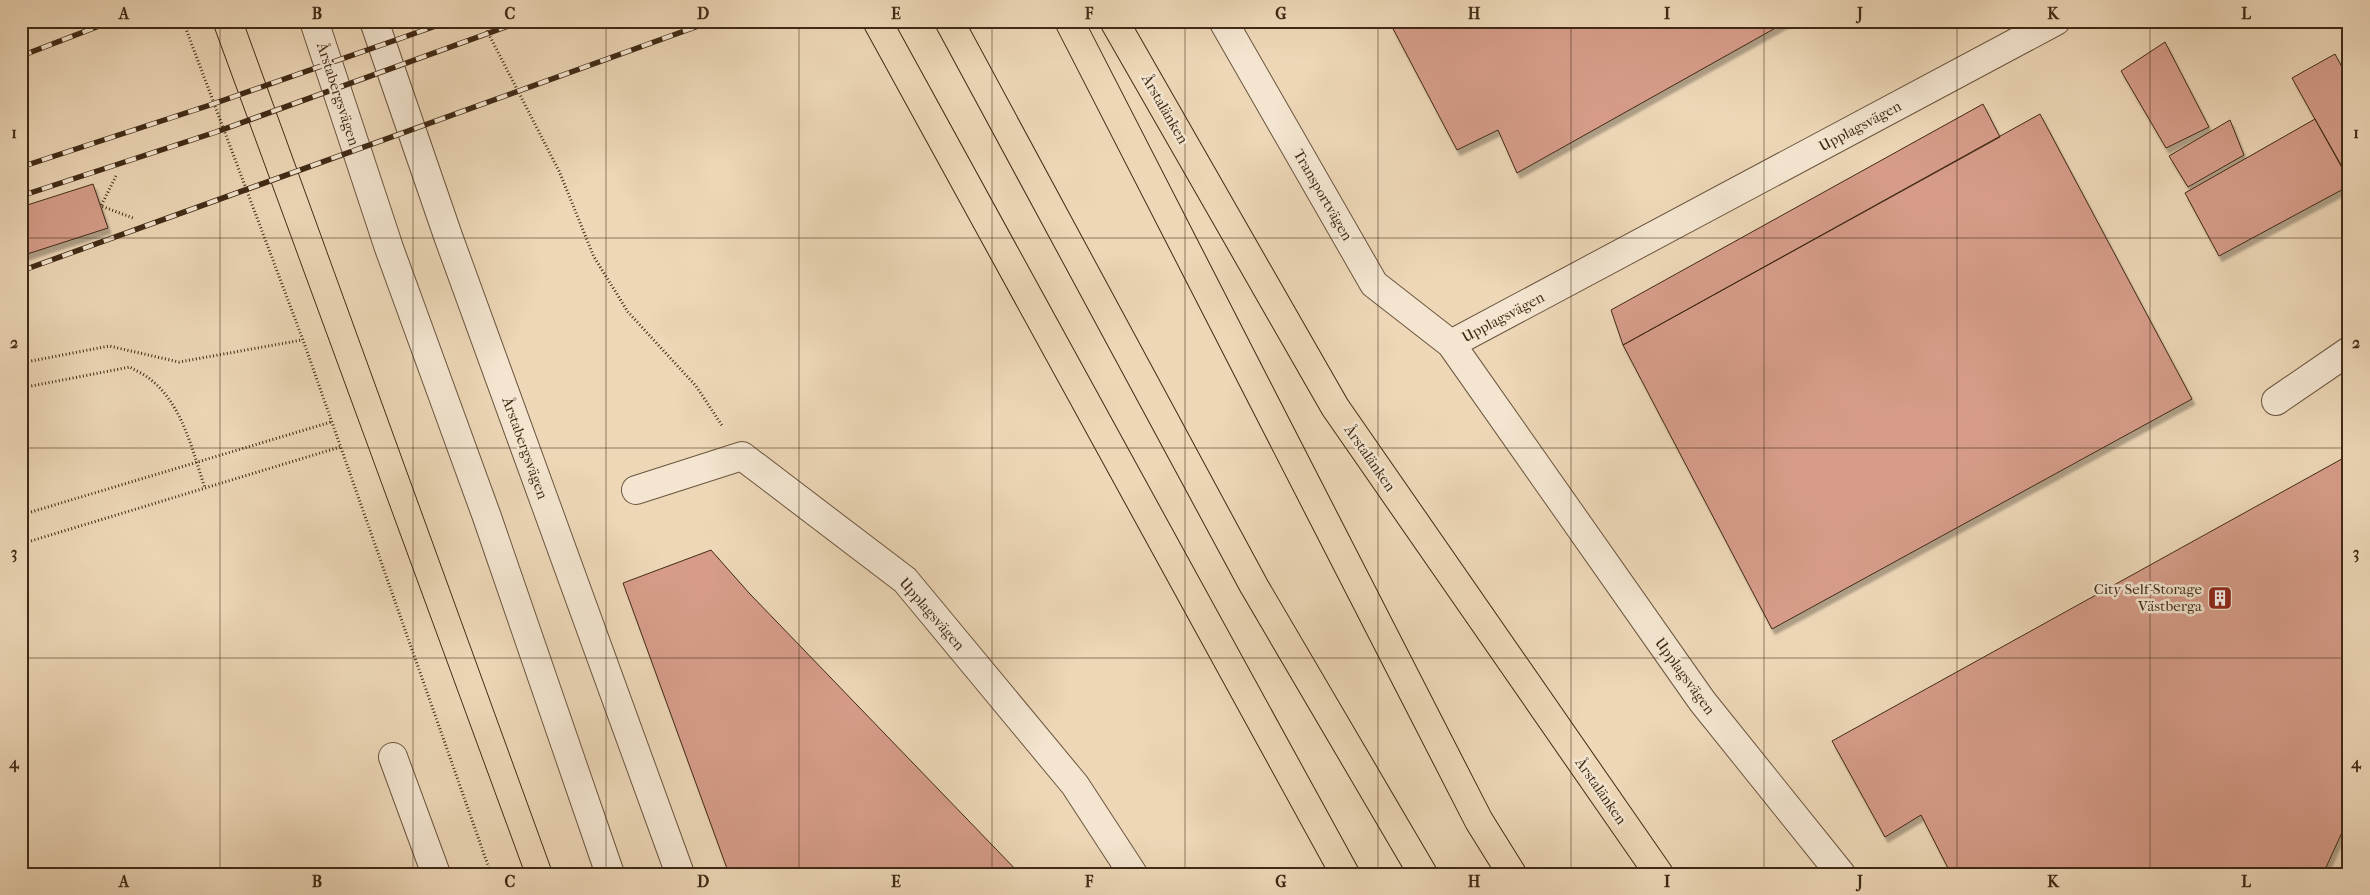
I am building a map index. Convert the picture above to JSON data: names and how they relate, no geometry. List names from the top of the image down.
{
  "streets": {
    "highway": ["Årstalänken"],
    "street": ["Årstabergsvägen", "Upplagsvägen", "Transportvägen"]
  },
  "crossings": [
    ["Upplagsvägen", "Transportvägen"]
  ],
  "places": {
    "building": ["City Self-Storage Västberga"]
  },
  "grid": {
    "columns": [
      "A",
      "B",
      "C",
      "D",
      "E",
      "F",
      "G",
      "H",
      "I",
      "J",
      "K",
      "L"
    ],
    "rows": [
      "1",
      "2",
      "3",
      "4"
    ]
  }
}
